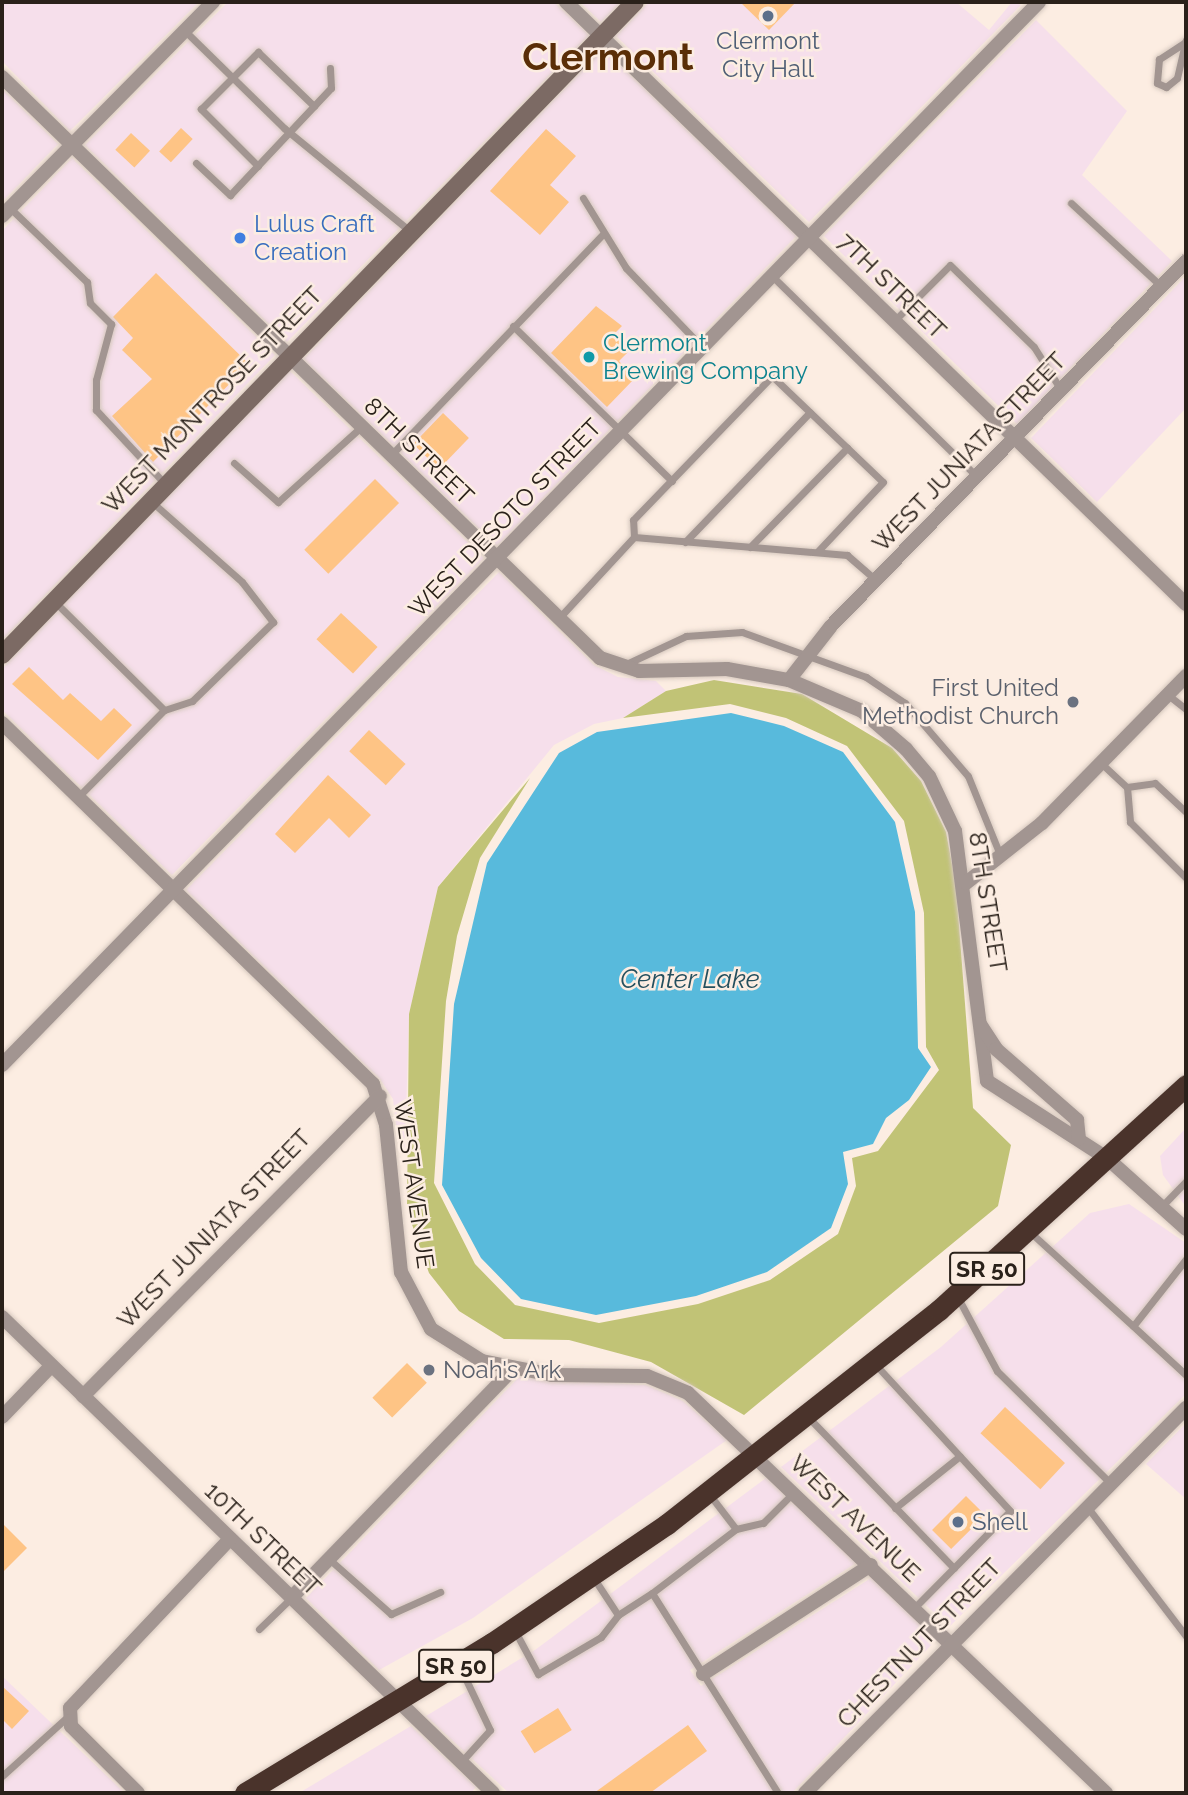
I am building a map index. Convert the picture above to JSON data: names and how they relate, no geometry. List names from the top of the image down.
{
  "streets": {
    "highway": ["SR 50"],
    "street": [
      "7TH STREET",
      "WEST MONTROSE STREET",
      "8TH STREET",
      "WEST JUNIATA STREET",
      "WEST DESOTO STREET",
      "WEST AVENUE",
      "10TH STREET",
      "CHESTNUT STREET"
    ]
  },
  "crossings": [
    ["7TH STREET", "WEST MONTROSE STREET"],
    ["7TH STREET", "WEST JUNIATA STREET"],
    ["7TH STREET", "WEST DESOTO STREET"],
    ["WEST MONTROSE STREET", "8TH STREET"],
    ["8TH STREET", "WEST JUNIATA STREET"],
    ["8TH STREET", "WEST DESOTO STREET"],
    ["8TH STREET", "SR 50"],
    ["WEST JUNIATA STREET", "WEST AVENUE"],
    ["WEST JUNIATA STREET", "10TH STREET"],
    ["WEST DESOTO STREET", "WEST AVENUE"],
    ["WEST AVENUE", "SR 50"],
    ["WEST AVENUE", "CHESTNUT STREET"],
    ["SR 50", "10TH STREET"]
  ],
  "districts": ["Clermont"],
  "water": ["Center Lake"],
  "places": [
    "Clermont City Hall",
    "Lulus Craft Creation",
    "Clermont Brewing Company",
    "First United Methodist Church",
    "Noah's Ark",
    "Shell"
  ]
}
